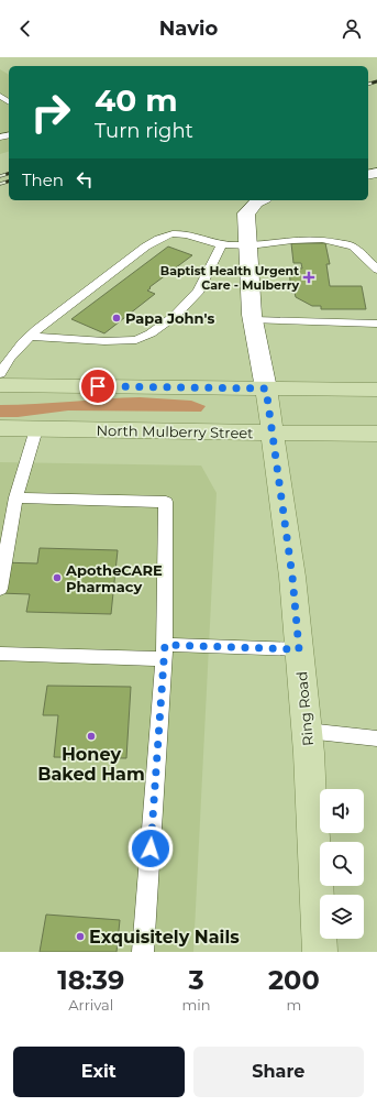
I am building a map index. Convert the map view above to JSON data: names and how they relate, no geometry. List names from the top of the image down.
{
  "streets": {
    "main road": ["North Mulberry Street", "Ring Road"]
  },
  "crossings": [
    ["North Mulberry Street", "Ring Road"]
  ],
  "places": {
    "health": ["Baptist Health Urgent Care - Mulberry"],
    "other": [
      "Papa John's",
      "ApotheCARE Pharmacy",
      "Honey Baked Ham",
      "Exquisitely Nails"
    ]
  },
  "page": {
    "header": "Navio",
    "turn": ["40 m", "Turn right"],
    "then": "Then",
    "eta": [
      "18:39",
      "Arrival",
      "3",
      "min",
      "200",
      "m"
    ],
    "buttons": ["Exit", "Share"]
  }
}
